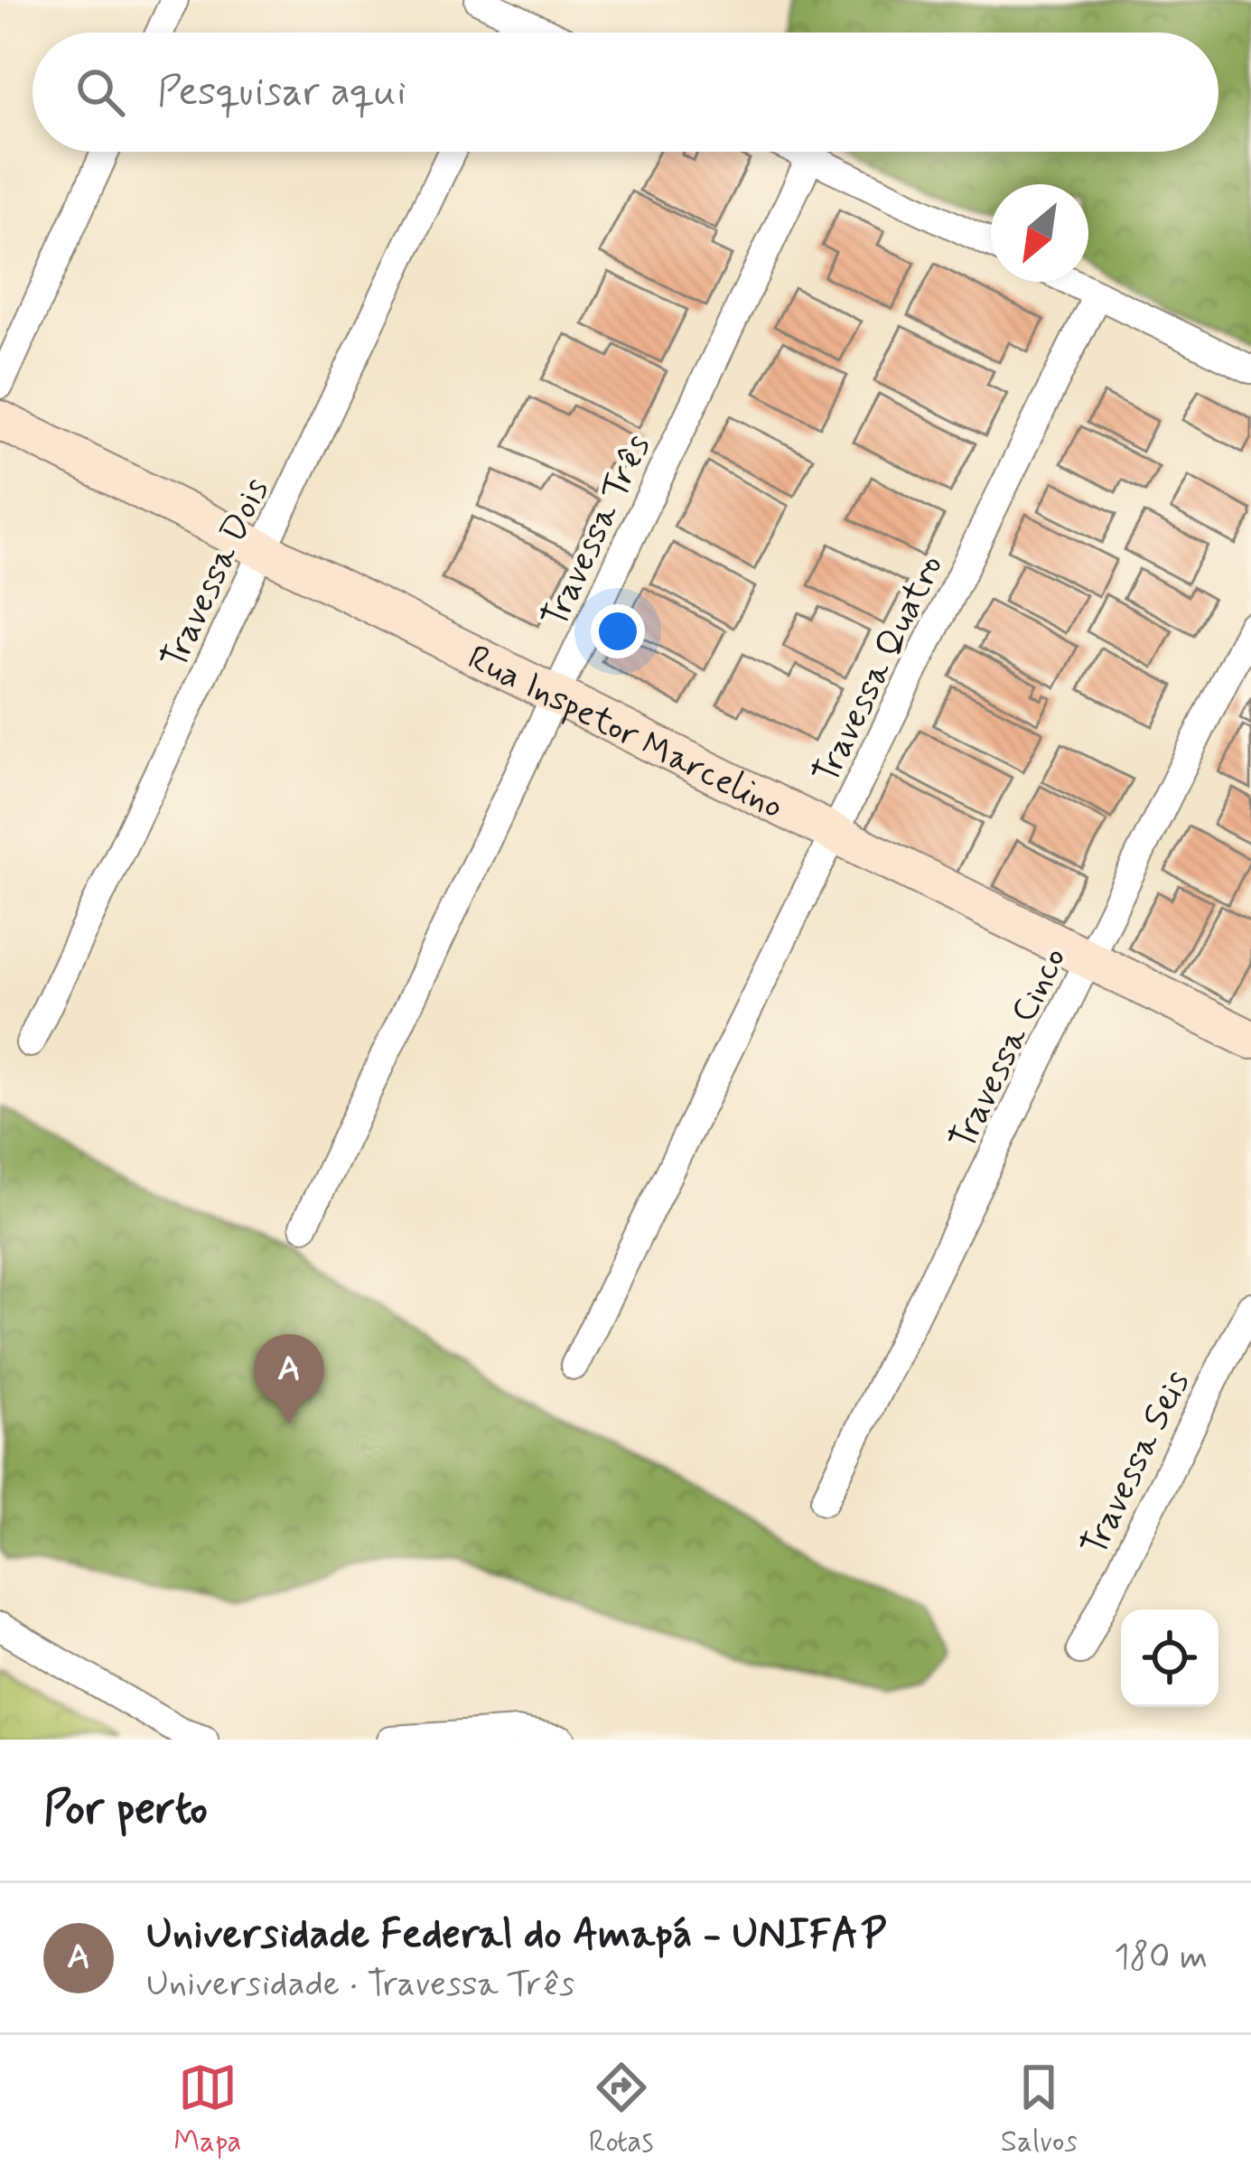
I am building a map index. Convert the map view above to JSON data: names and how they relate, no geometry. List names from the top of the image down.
{
  "streets": {
    "street": [
      "Travessa Três",
      "Travessa Dois",
      "Travessa Quatro",
      "Rua Inspetor Marcelino",
      "Travessa Cinco",
      "Travessa Seis"
    ]
  },
  "crossings": [
    ["Travessa Três", "Rua Inspetor Marcelino"],
    ["Travessa Dois", "Rua Inspetor Marcelino"],
    ["Travessa Quatro", "Rua Inspetor Marcelino"],
    ["Rua Inspetor Marcelino", "Travessa Cinco"]
  ],
  "north": "bottom left",
  "page": {
    "search": "Pesquisar aqui",
    "pins": "A",
    "heading": "Por perto",
    "list": [
      {
        "mark": "A",
        "name": "Universidade Federal do Amapá - UNIFAP",
        "note": "Universidade · Travessa Três",
        "value": "180 m"
      }
    ],
    "nav": ["Mapa", "Rotas", "Salvos"]
  }
}
